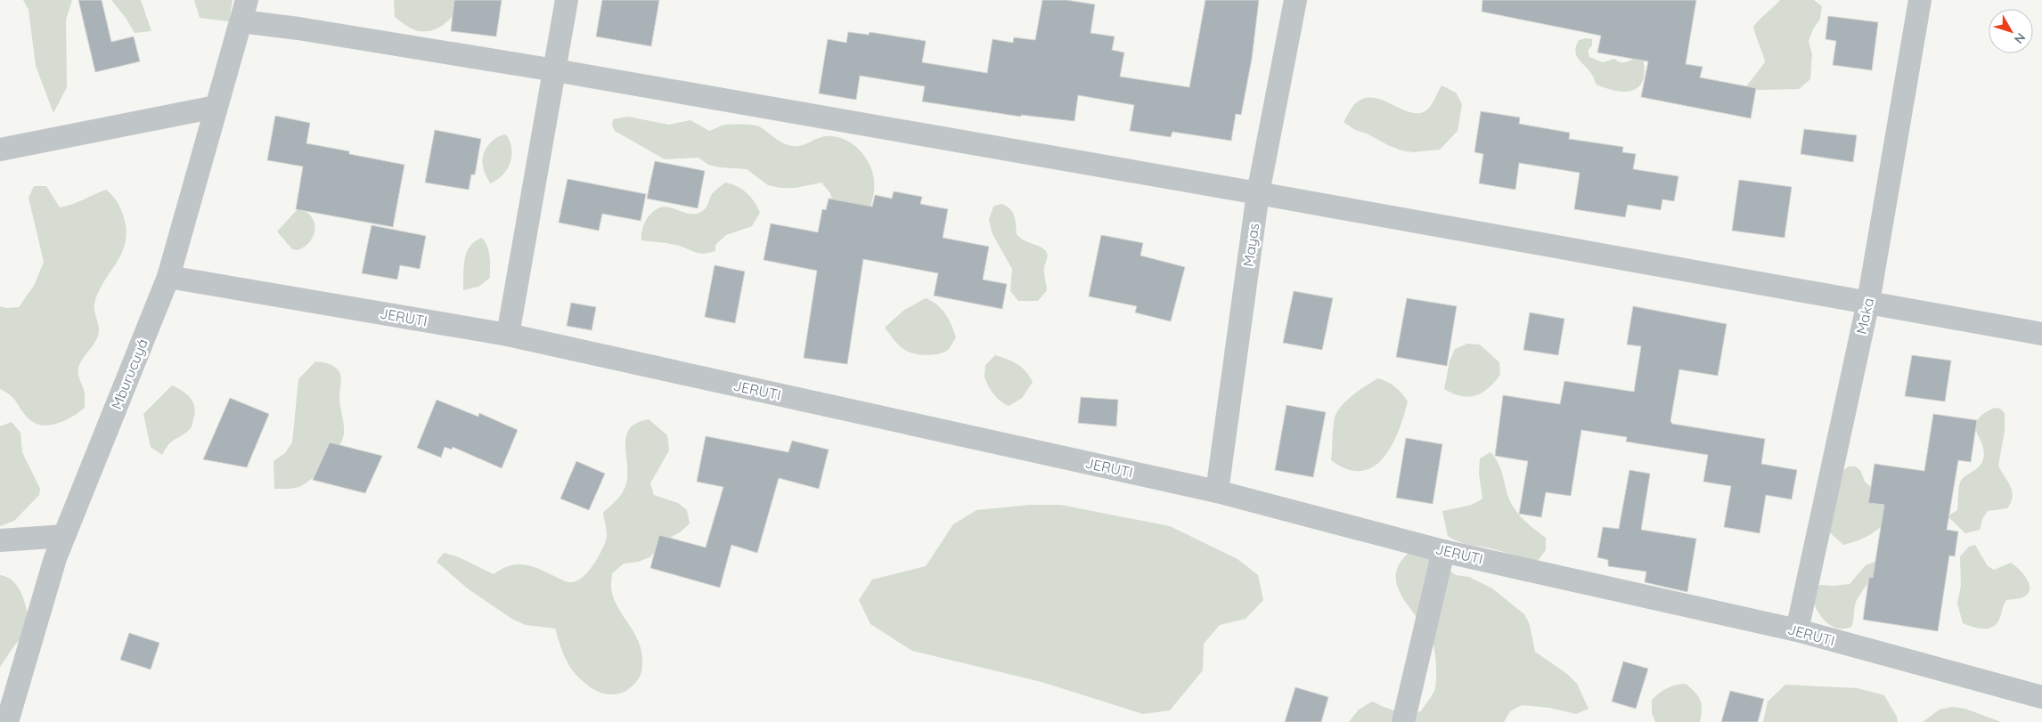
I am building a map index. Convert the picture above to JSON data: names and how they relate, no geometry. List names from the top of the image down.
{
  "streets": {
    "street": [
      "Mayas",
      "Maka",
      "JERUTI",
      "Mburucuyá"
    ]
  },
  "crossings": [
    ["Mayas", "JERUTI"],
    ["Maka", "JERUTI"],
    ["JERUTI", "Mburucuyá"]
  ],
  "north": "bottom right"
}
